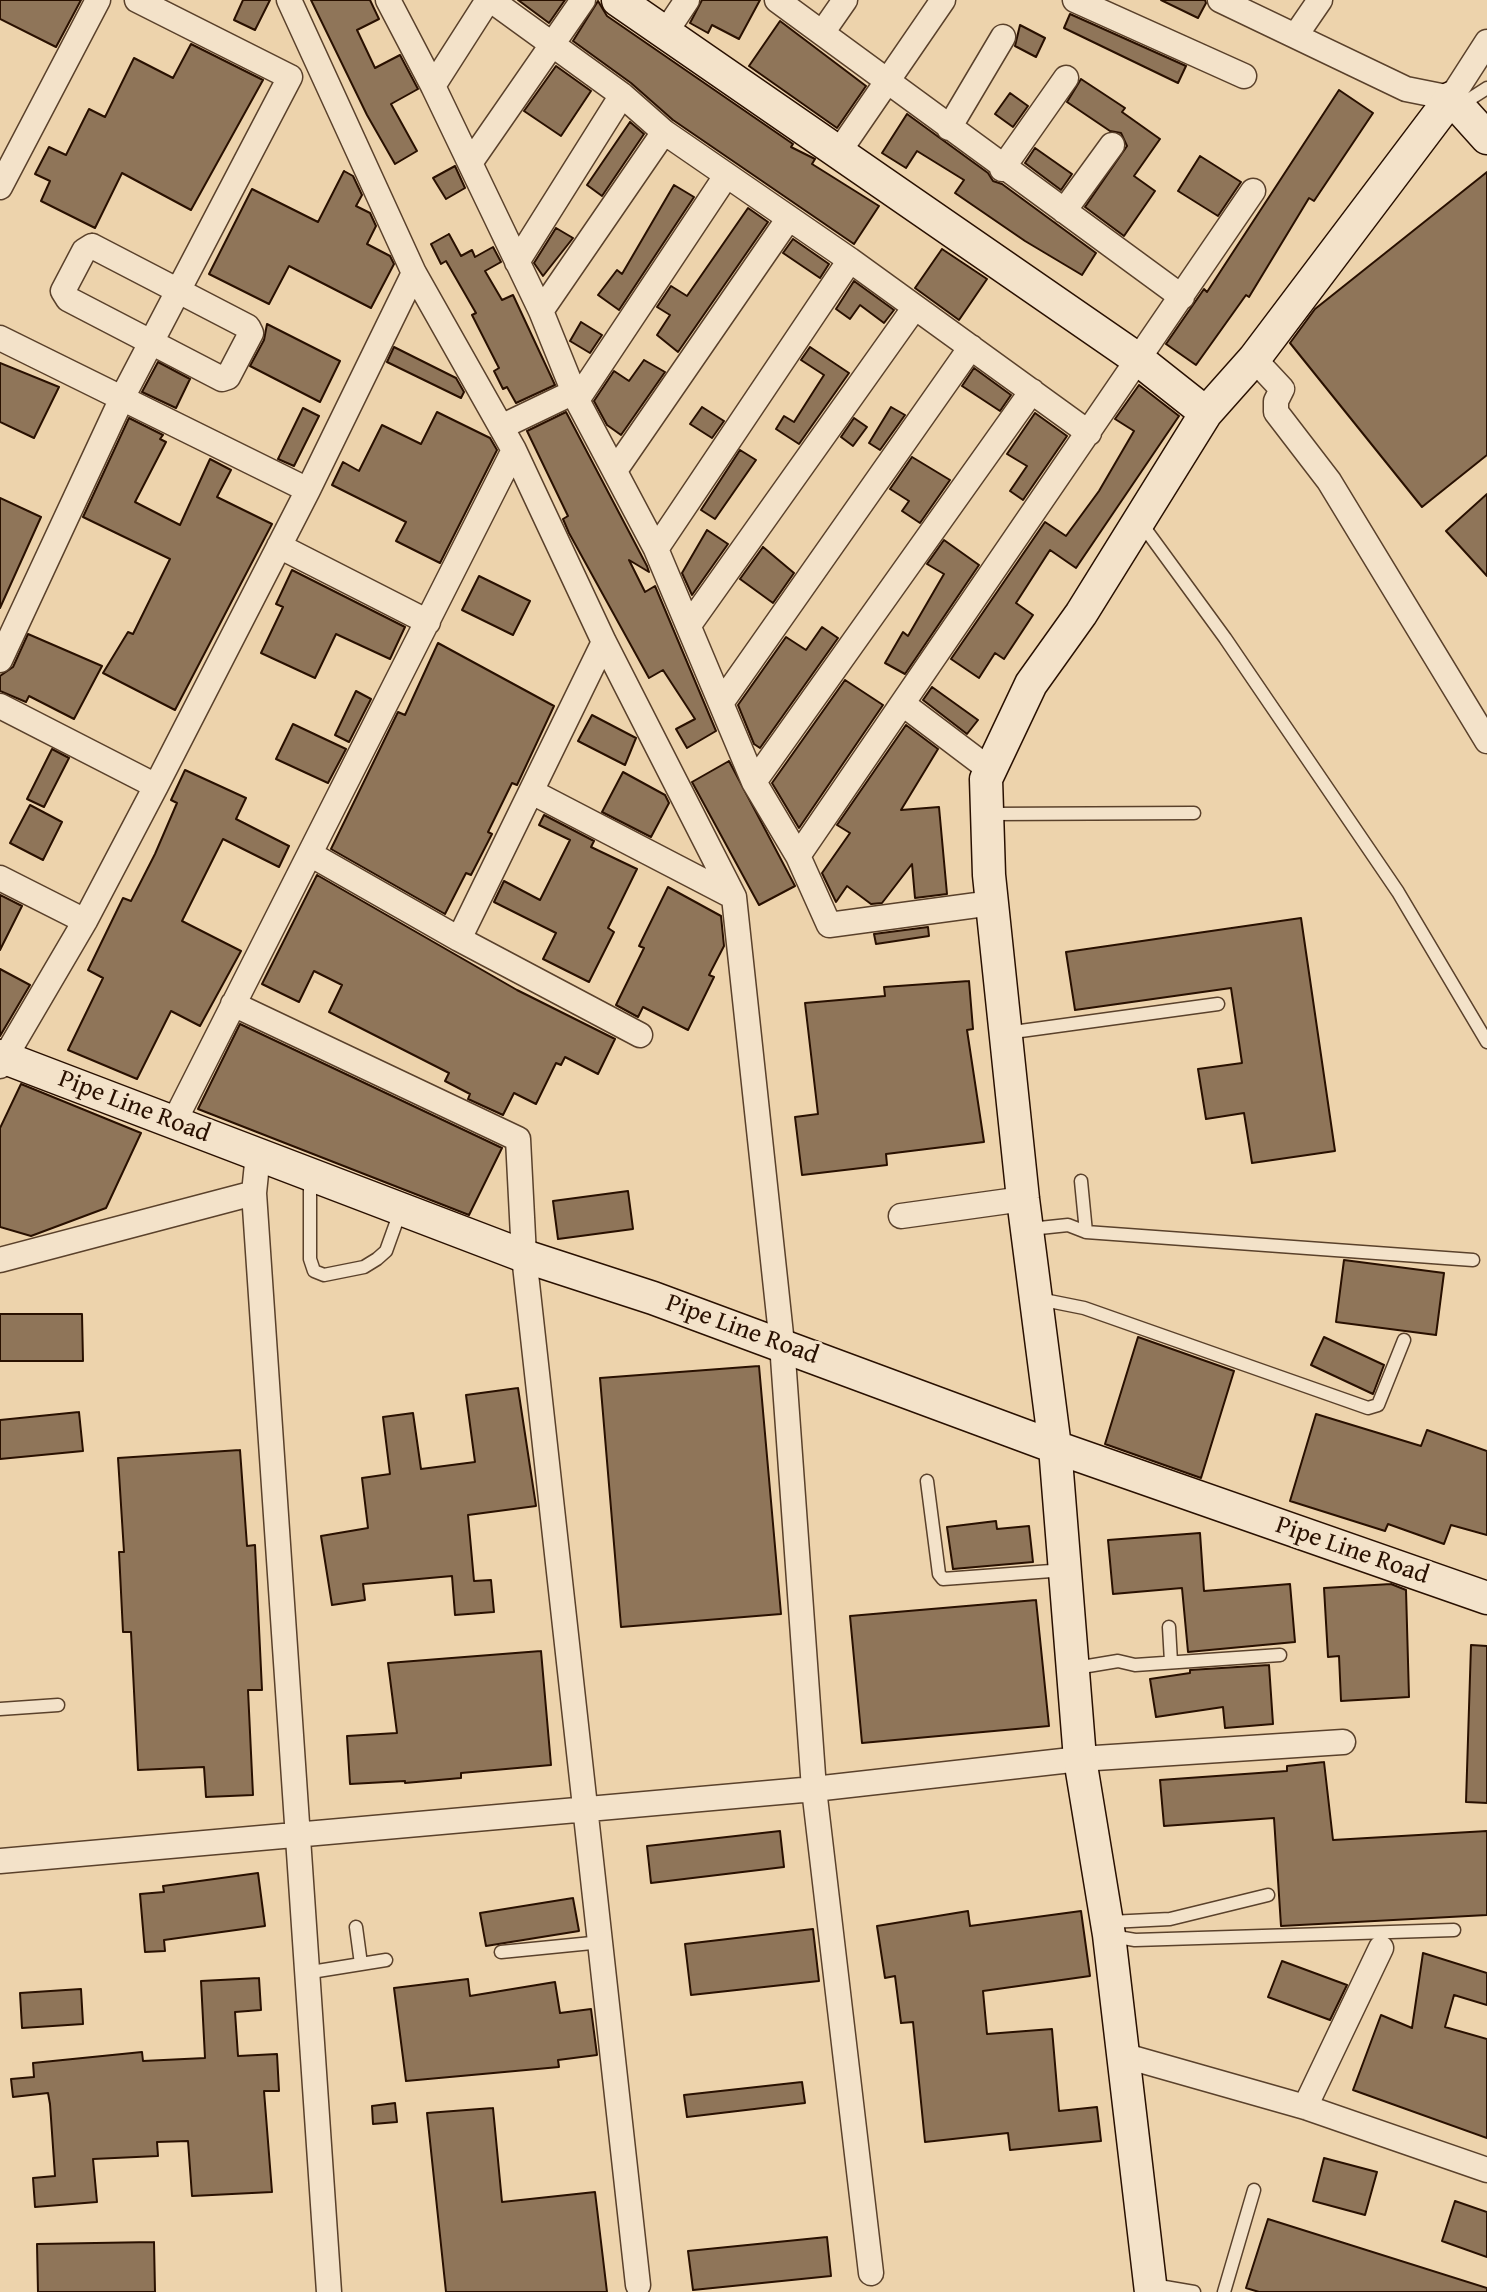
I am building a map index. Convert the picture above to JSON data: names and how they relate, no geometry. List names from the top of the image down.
{
  "streets": {
    "street": ["Pipe Line Road"]
  }
}
